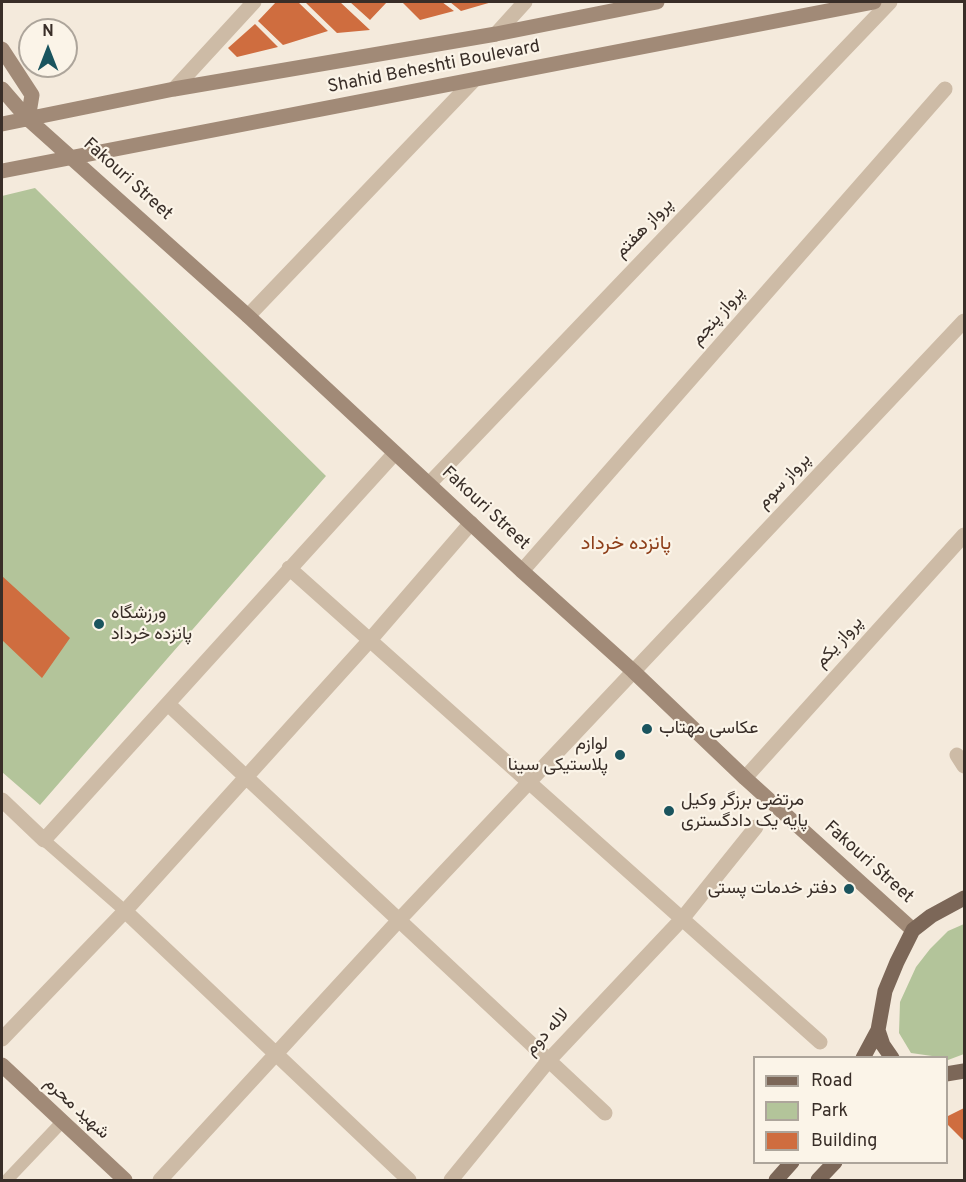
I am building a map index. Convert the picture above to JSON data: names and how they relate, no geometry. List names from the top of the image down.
{
  "streets": {
    "main road": ["Shahid Beheshti Boulevard", "Fakouri Street", "شهید محرم"],
    "street": [
      "پرواز هفتم",
      "پرواز پنجم",
      "پرواز سوم",
      "پرواز یکم",
      "لاله دوم"
    ]
  },
  "crossings": [
    ["Shahid Beheshti Boulevard", "Fakouri Street"],
    ["Fakouri Street", "پرواز هفتم"],
    ["Fakouri Street", "پرواز پنجم"],
    ["Fakouri Street", "پرواز سوم"],
    ["Fakouri Street", "پرواز یکم"]
  ],
  "districts": ["پانزده خرداد"],
  "places": [
    "ورزشگاه پانزده خرداد",
    "عکاسی مهتاب",
    "لوازم پلاستیکی سینا",
    "مرتضی برزگر وکیل پایه یک دادگستری",
    "دفتر خدمات پستی"
  ],
  "legend": ["Road", "Park", "Building"],
  "north": "top"
}
